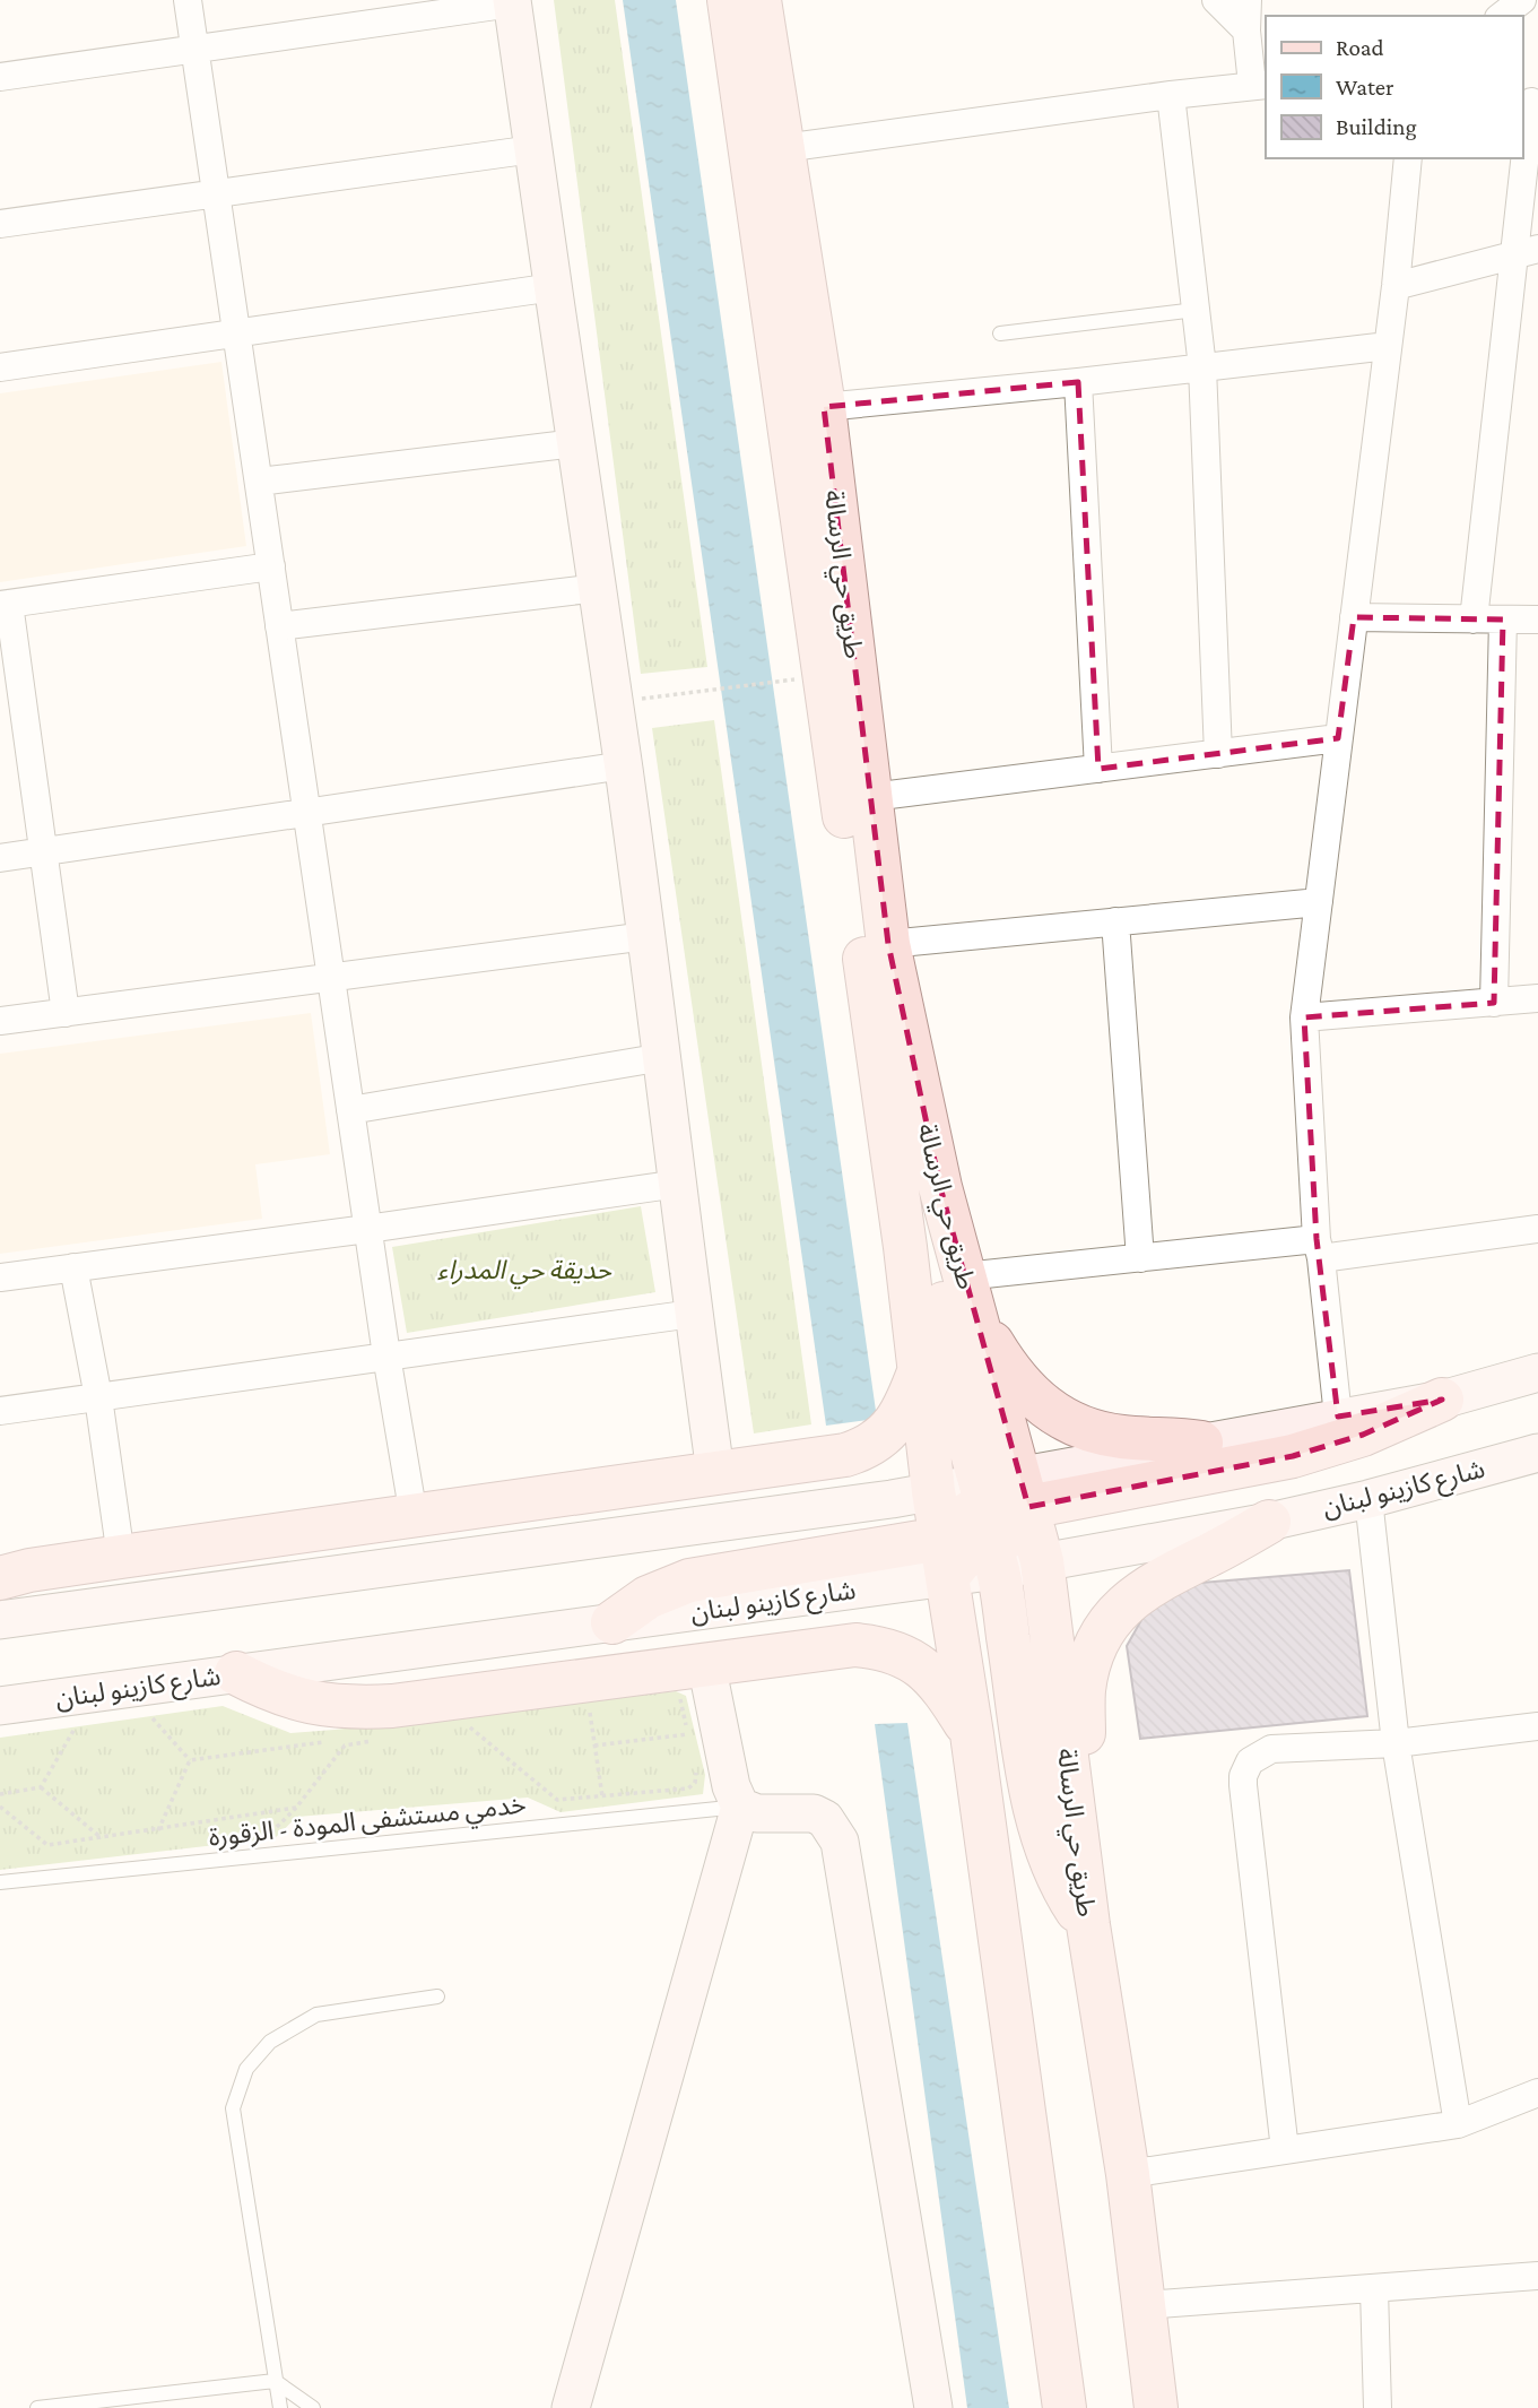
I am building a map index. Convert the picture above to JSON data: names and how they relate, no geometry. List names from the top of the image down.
{
  "streets": {
    "main road": ["طريق حي الرسالة"],
    "street": ["شارع كازينو لبنان"],
    "lane": ["خدمي مستشفى المودة - الزقورة"]
  },
  "crossings": [
    ["طريق حي الرسالة", "شارع كازينو لبنان"]
  ],
  "parks": ["حديقة حي المدراء"],
  "legend": ["Road", "Water", "Building"]
}
